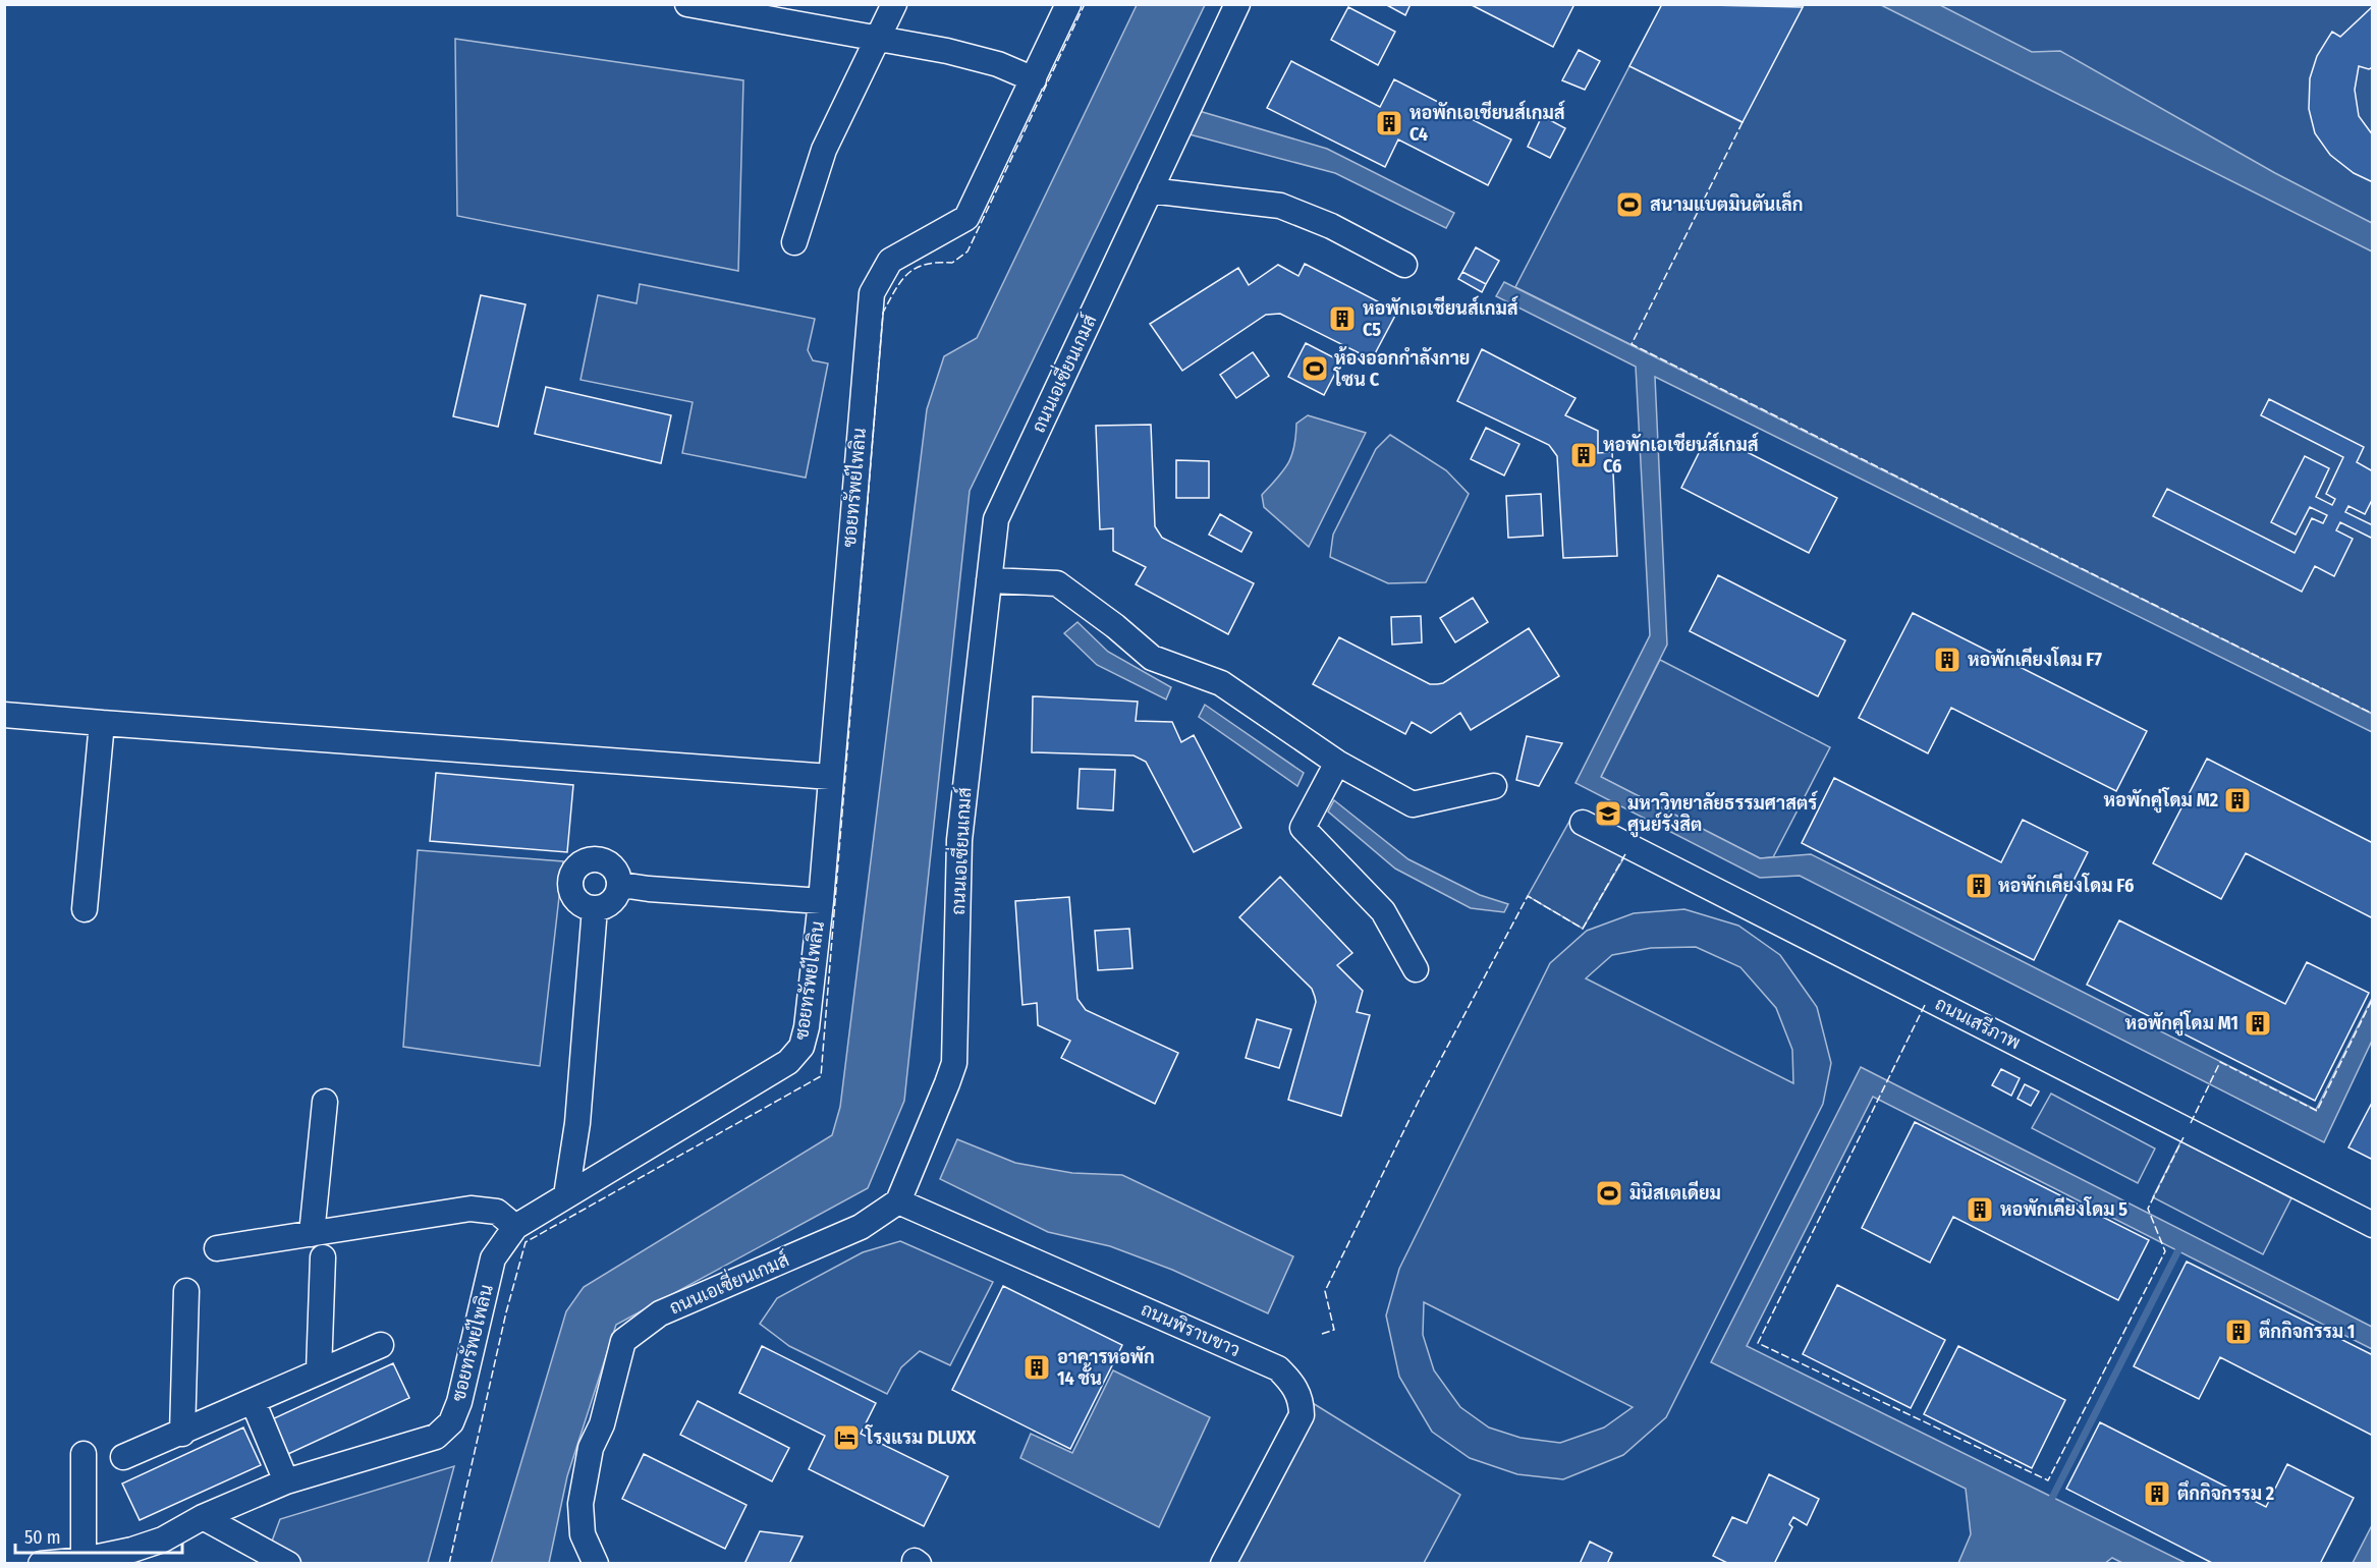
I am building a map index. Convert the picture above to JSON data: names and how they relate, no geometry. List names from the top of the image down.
{
  "streets": {
    "street": [
      "ถนนเอเซี่ยนเกมส์",
      "ซอยทรัพย์ไพลิน",
      "ถนนเสรีภาพ",
      "ถนนพิราบขาว"
    ]
  },
  "crossings": [
    ["ถนนเอเซี่ยนเกมส์", "ถนนพิราบขาว"]
  ],
  "places": {
    "building": [
      "หอพักเอเชียนส์เกมส์ C4",
      "หอพักเอเชียนส์เกมส์ C5",
      "หอพักเอเชียนส์เกมส์ C6",
      "หอพักเคียงโดม F7",
      "หอพักคู่โดม M2",
      "หอพักเคียงโดม F6",
      "หอพักคู่โดม M1",
      "หอพักเคียงโดม 5",
      "ตึกกิจกรรม 1",
      "อาคารหอพัก 14 ชั้น",
      "ตึกกิจกรรม 2"
    ],
    "sports": ["สนามแบตมินตันเล็ก", "ห้องออกกำลังกาย โซน C", "มินิสเตเดียม"],
    "school or university": ["มหาวิทยาลัยธรรมศาสตร์ ศูนย์รังสิต"],
    "hotel": ["โรงแรม DLUXX"]
  },
  "scale_bar": "50 m"
}
